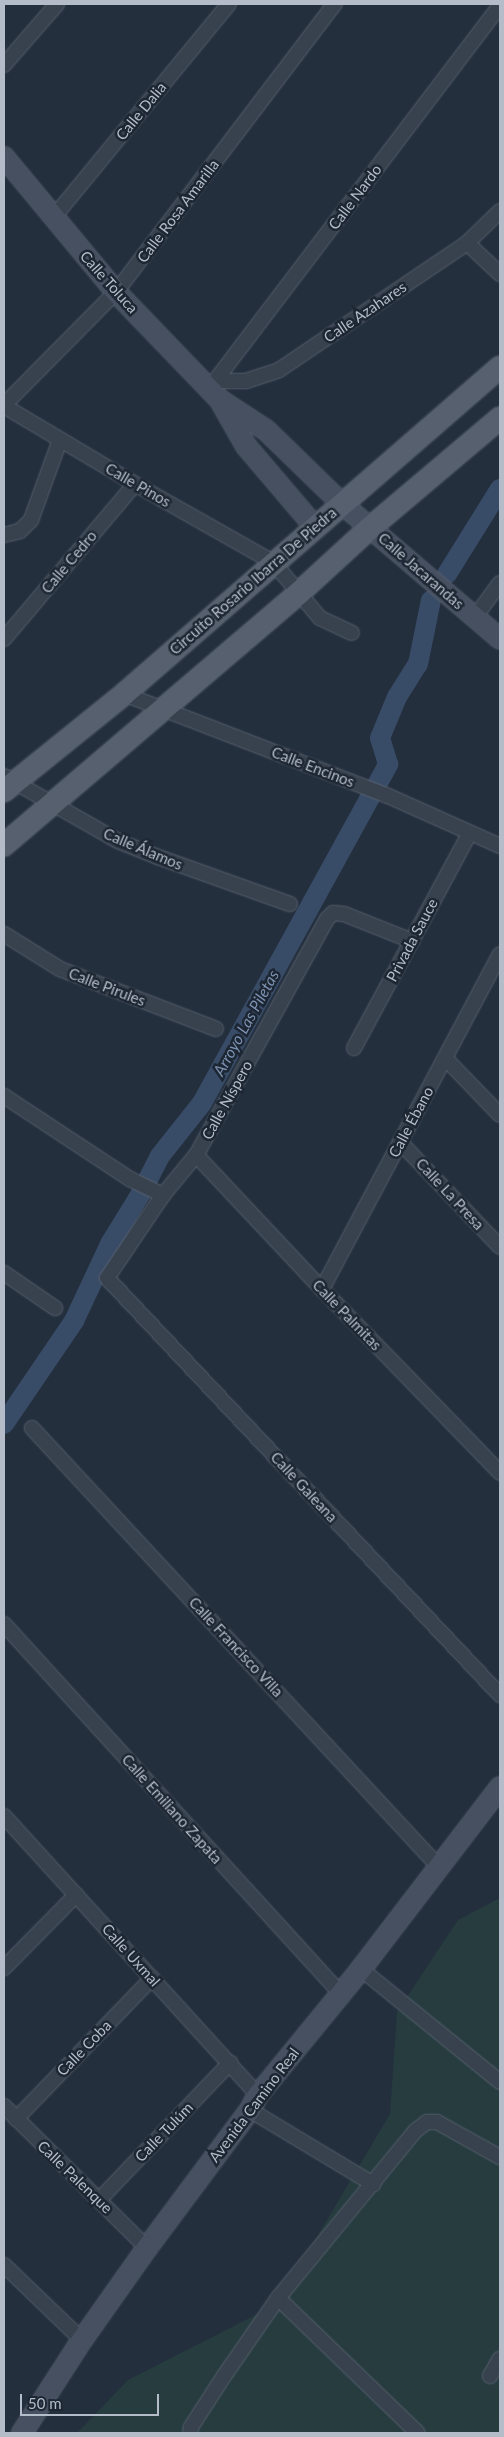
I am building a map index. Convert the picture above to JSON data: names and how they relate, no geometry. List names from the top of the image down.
{
  "streets": {
    "main road": [
      "Calle Toluca",
      "Calle Jacarandas",
      "Circuito Rosario Ibarra De Piedra",
      "Avenida Camino Real"
    ],
    "street": [
      "Calle Dalia",
      "Calle Nardo",
      "Calle Rosa Amarilla",
      "Calle Azahares",
      "Calle Pinos",
      "Calle Cedro",
      "Calle Encinos",
      "Calle Álamos",
      "Privada Sauce",
      "Calle Pirules",
      "Calle Níspero",
      "Calle Ébano",
      "Calle La Presa",
      "Calle Palmitas",
      "Calle Galeana",
      "Calle Francisco Villa",
      "Calle Emiliano Zapata",
      "Calle Uxmal",
      "Calle Coba",
      "Calle Tulúm",
      "Calle Palenque"
    ]
  },
  "crossings": [
    ["Calle Dalia", "Calle Toluca"],
    ["Calle Nardo", "Calle Toluca"],
    ["Calle Nardo", "Calle Azahares"],
    ["Calle Rosa Amarilla", "Calle Toluca"],
    ["Calle Rosa Amarilla", "Calle Pinos"],
    ["Calle Toluca", "Calle Azahares"],
    ["Calle Toluca", "Calle Jacarandas"],
    ["Calle Toluca", "Circuito Rosario Ibarra De Piedra"],
    ["Calle Pinos", "Calle Cedro"],
    ["Calle Pinos", "Circuito Rosario Ibarra De Piedra"],
    ["Calle Jacarandas", "Circuito Rosario Ibarra De Piedra"],
    ["Circuito Rosario Ibarra De Piedra", "Calle Encinos"],
    ["Circuito Rosario Ibarra De Piedra", "Calle Álamos"],
    ["Calle Encinos", "Privada Sauce"],
    ["Privada Sauce", "Calle Níspero"],
    ["Calle Níspero", "Calle Palmitas"],
    ["Calle Níspero", "Calle Galeana"],
    ["Calle Ébano", "Calle La Presa"],
    ["Calle Ébano", "Calle Palmitas"],
    ["Calle Francisco Villa", "Avenida Camino Real"],
    ["Calle Emiliano Zapata", "Avenida Camino Real"],
    ["Calle Uxmal", "Calle Coba"],
    ["Calle Uxmal", "Avenida Camino Real"],
    ["Calle Uxmal", "Calle Tulúm"],
    ["Calle Coba", "Calle Palenque"],
    ["Avenida Camino Real", "Calle Palenque"],
    ["Calle Tulúm", "Calle Palenque"]
  ],
  "water": ["Arroyo Las Piletas"],
  "scale_bar": "50 m"
}
